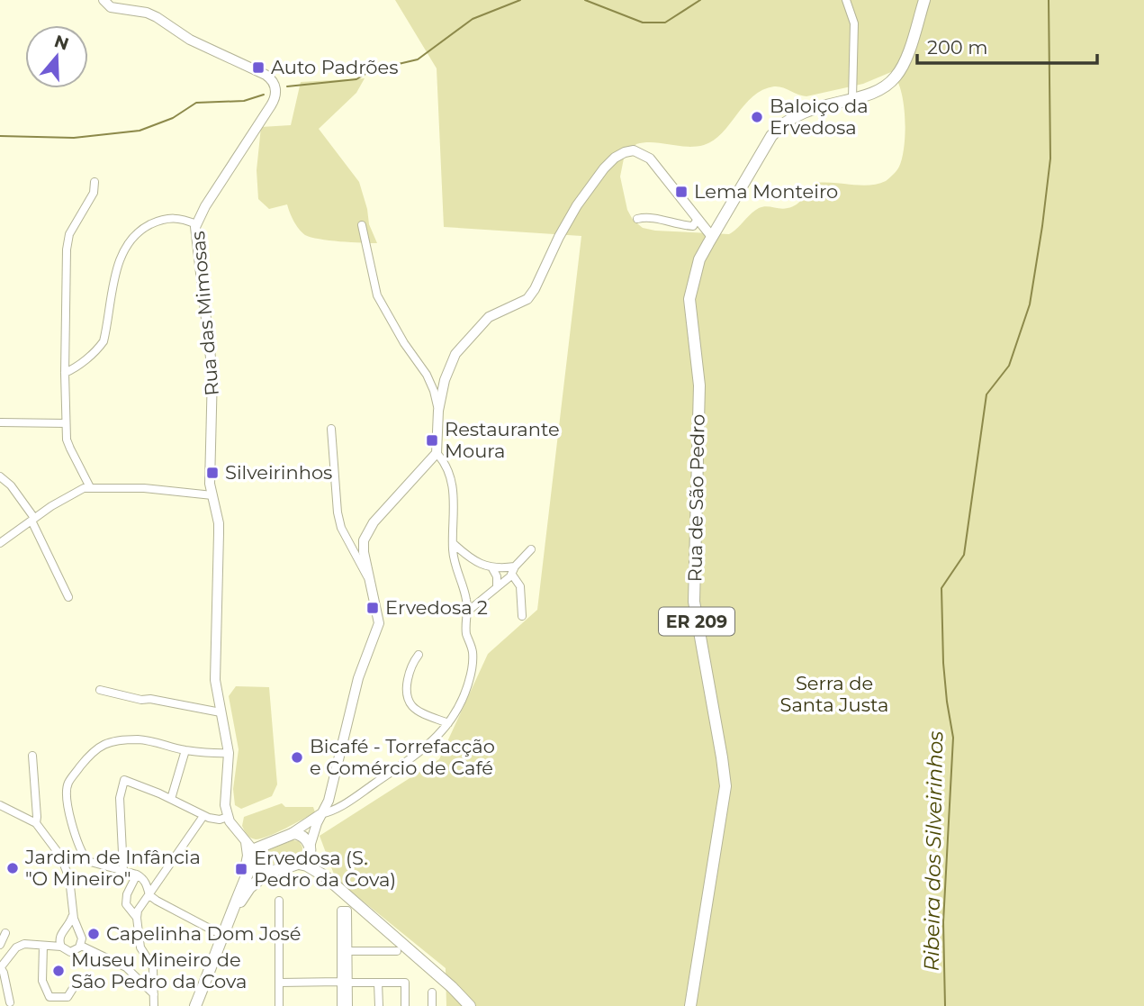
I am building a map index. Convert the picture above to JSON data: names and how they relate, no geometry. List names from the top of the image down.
{
  "streets": {
    "main road": ["Rua de São Pedro", "ER 209"],
    "street": ["Rua das Mimosas"]
  },
  "water": ["Ribeira dos Silveirinhos"],
  "parks": ["Serra de Santa Justa"],
  "places": {
    "transit": [
      "Auto Padrões",
      "Lema Monteiro",
      "Restaurante Moura",
      "Silveirinhos",
      "Ervedosa 2",
      "Ervedosa (S. Pedro da Cova)"
    ],
    "other": [
      "Baloiço da Ervedosa",
      "Bicafé - Torrefacção e Comércio de Café",
      "Jardim de Infância \"O Mineiro\"",
      "Capelinha Dom José",
      "Museu Mineiro de São Pedro da Cova"
    ]
  },
  "scale_bar": "200 m",
  "north": "top"
}
